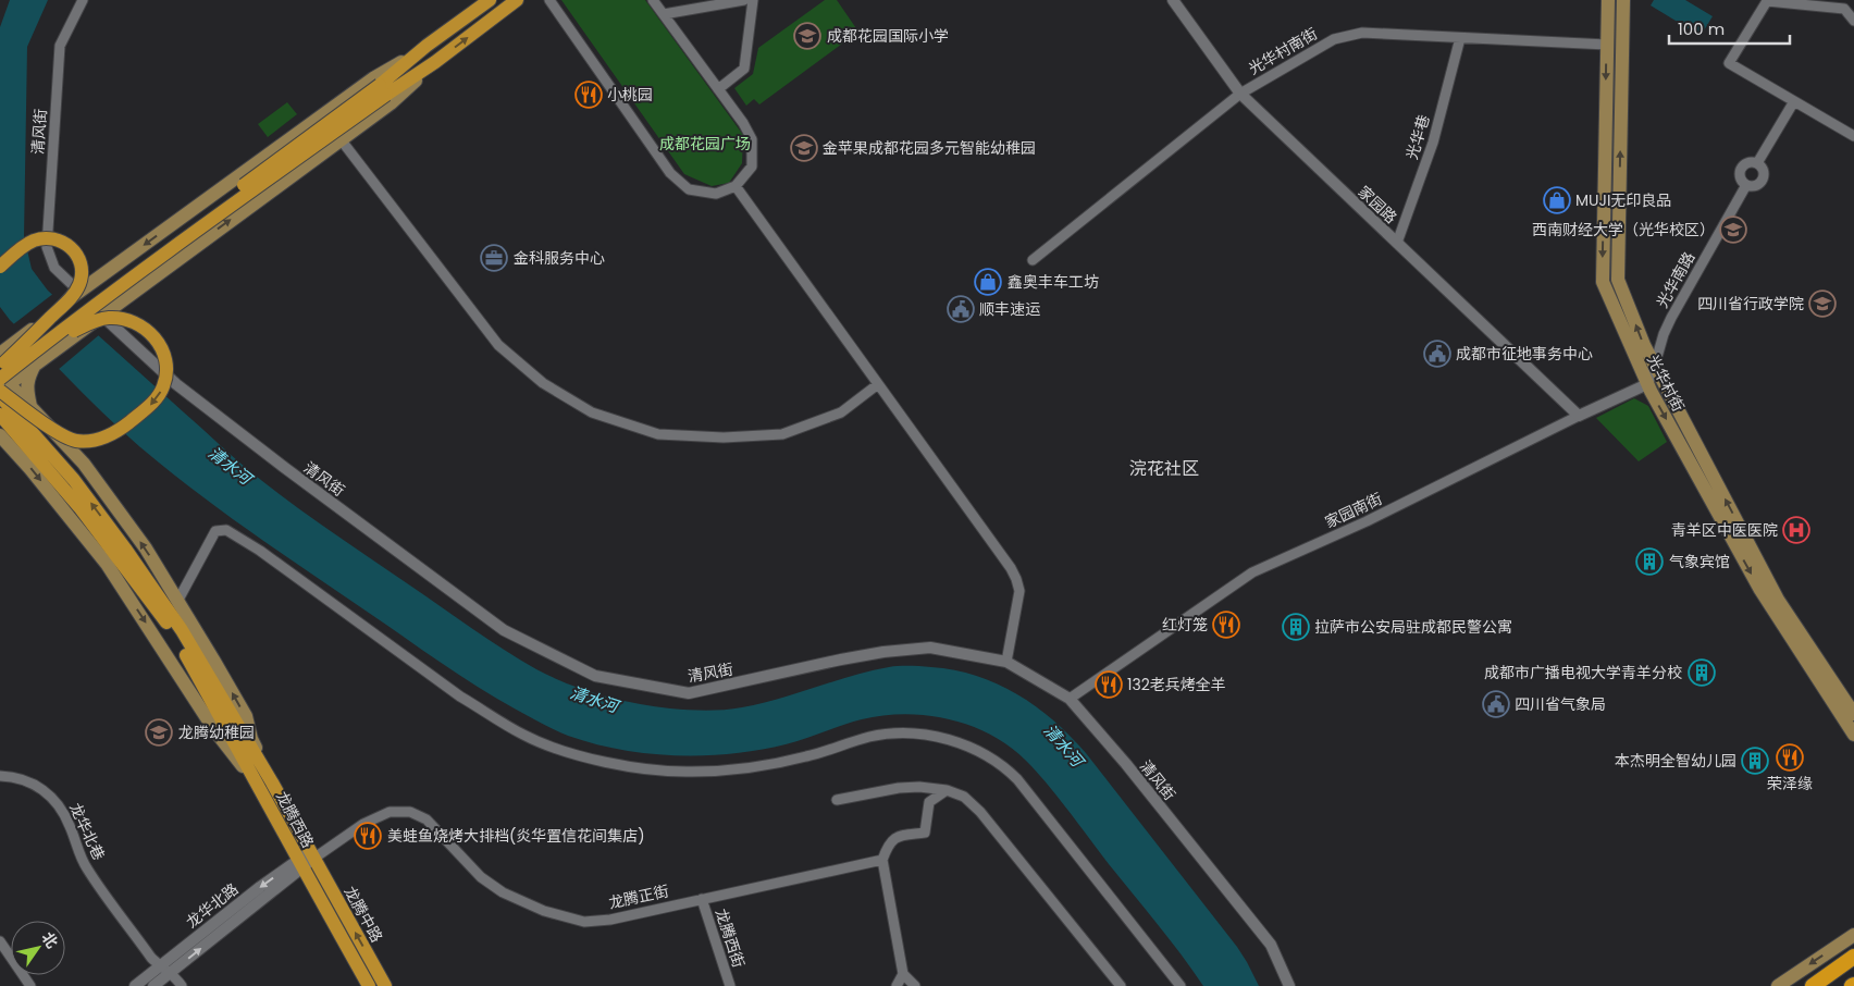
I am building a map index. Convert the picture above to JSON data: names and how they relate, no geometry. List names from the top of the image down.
{
  "streets": {
    "main road": ["光华村街", "龙腾西路", "龙腾中路"],
    "street": [
      "光华村南街",
      "清风街",
      "光华巷",
      "家园路",
      "光华南路",
      "家园南街",
      "龙华北巷",
      "龙腾正街",
      "龙华北路",
      "龙腾西街"
    ]
  },
  "crossings": [
    ["光华村南街", "光华巷"],
    ["光华村南街", "家园路"],
    ["光华村南街", "光华村街"],
    ["清风街", "家园南街"],
    ["光华巷", "家园路"],
    ["家园路", "家园南街"],
    ["光华南路", "光华村街"],
    ["光华村街", "家园南街"],
    ["龙腾西路", "龙腾正街"],
    ["龙腾西路", "龙华北路"],
    ["龙腾西路", "龙腾中路"],
    ["龙华北巷", "龙华北路"],
    ["龙腾正街", "龙华北路"],
    ["龙腾正街", "龙腾中路"],
    ["龙腾正街", "龙腾西街"],
    ["龙华北路", "龙腾中路"]
  ],
  "districts": ["浣花社区"],
  "water": ["清水河"],
  "parks": ["成都花园广场"],
  "places": {
    "school or university": [
      "成都花园国际小学",
      "金苹果成都花园多元智能幼稚园",
      "西南财经大学（光华校区）",
      "四川省行政学院",
      "龙腾幼稚园"
    ],
    "restaurant": [
      "小桃园",
      "红灯笼",
      "132老兵烤全羊",
      "荣泽缘",
      "美蛙鱼烧烤大排档(炎华置信花间集店)"
    ],
    "shop": ["MUJI无印良品", "鑫奥丰车工坊"],
    "office": ["金科服务中心"],
    "public building": ["顺丰速运", "成都市征地事务中心", "四川省气象局"],
    "hospital": ["青羊区中医医院"],
    "building": [
      "气象宾馆",
      "拉萨市公安局驻成都民警公寓",
      "成都市广播电视大学青羊分校",
      "本杰明全智幼儿园"
    ]
  },
  "scale_bar": "100 m",
  "north": "top right"
}
